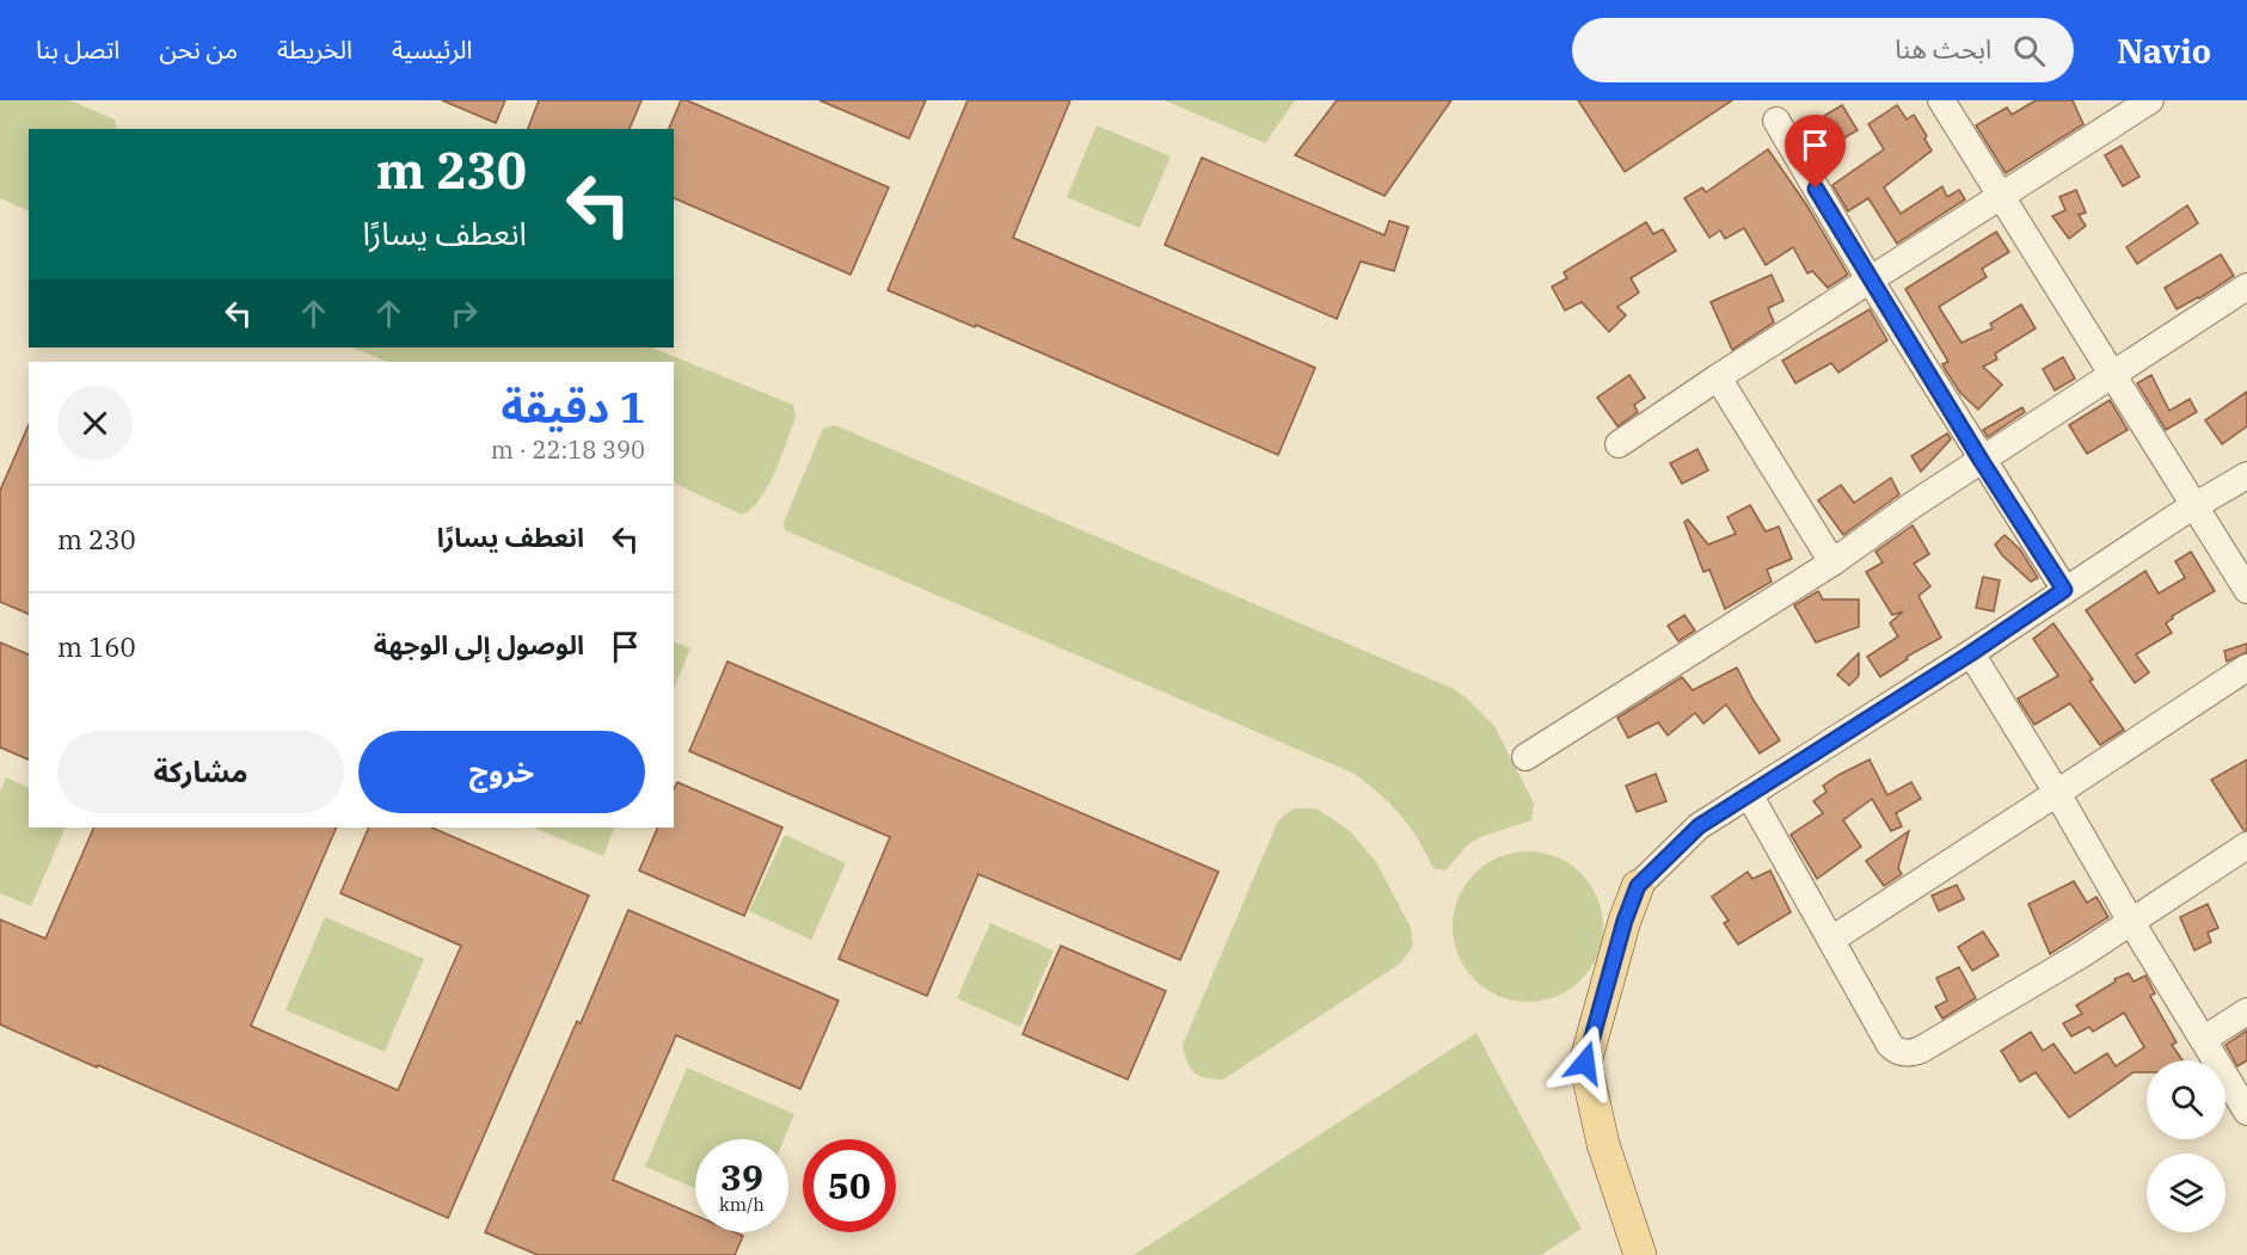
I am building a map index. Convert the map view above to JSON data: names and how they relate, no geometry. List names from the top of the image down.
{
  "page": {
    "header": "Navio",
    "search": "ابحث هنا",
    "nav": [
      "الرئيسية",
      "الخريطة",
      "من نحن",
      "اتصل بنا"
    ],
    "turn": ["230 m", "انعطف يسارًا"],
    "heading": ["1 دقيقة", "390 m · 22:18"],
    "list": [
      {
        "name": "انعطف يسارًا",
        "value": "230 m"
      },
      {
        "name": "الوصول إلى الوجهة",
        "value": "160 m"
      }
    ],
    "buttons": ["خروج", "مشاركة"],
    "speed": "39 km/h",
    "limit": "50"
  }
}
